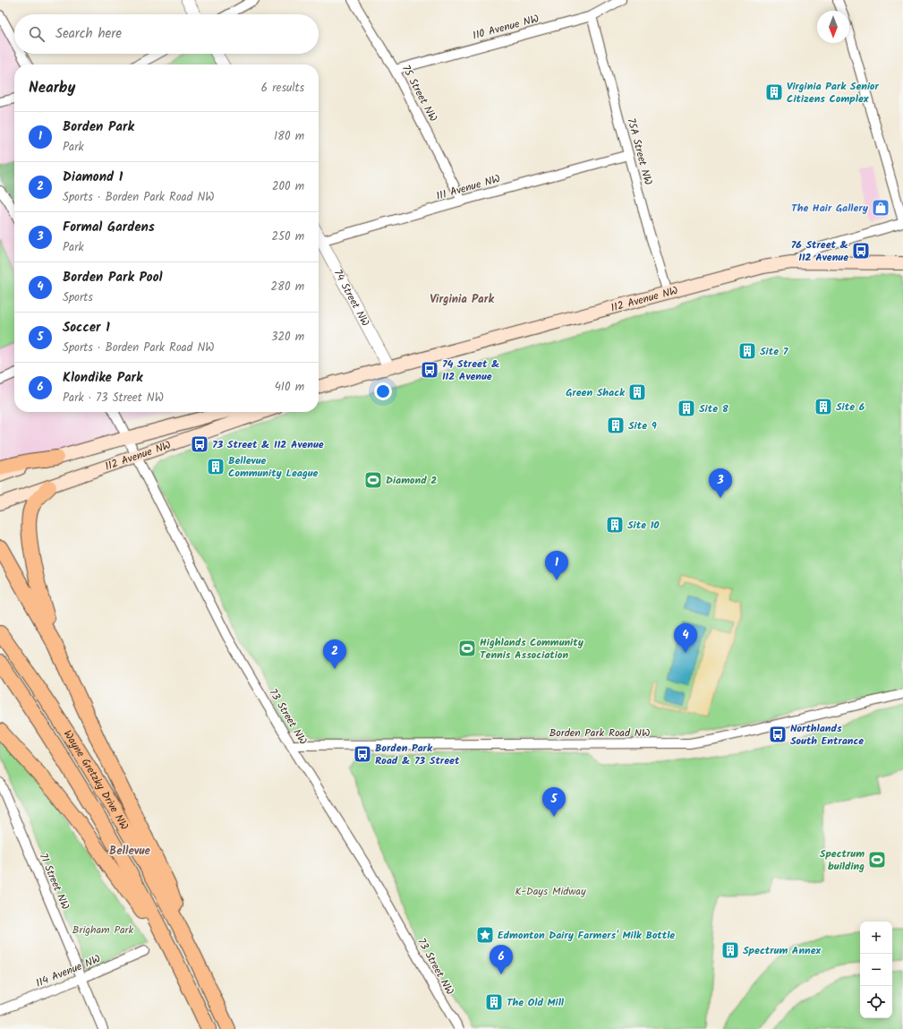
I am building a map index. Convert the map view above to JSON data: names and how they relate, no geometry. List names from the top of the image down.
{
  "streets": {
    "main road": ["112 Avenue NW", "Wayne Gretzky Drive NW"],
    "street": [
      "110 Avenue NW",
      "75 Street NW",
      "75A Street NW",
      "111 Avenue NW",
      "74 Street NW",
      "73 Street NW",
      "Borden Park Road NW",
      "71 Street NW",
      "114 Avenue NW"
    ]
  },
  "crossings": [
    ["110 Avenue NW", "75 Street NW"],
    ["110 Avenue NW", "75A Street NW"],
    ["75 Street NW", "111 Avenue NW"],
    ["75A Street NW", "111 Avenue NW"],
    ["75A Street NW", "112 Avenue NW"],
    ["74 Street NW", "112 Avenue NW"],
    ["112 Avenue NW", "73 Street NW"],
    ["73 Street NW", "Borden Park Road NW"],
    ["71 Street NW", "114 Avenue NW"]
  ],
  "districts": ["Virginia Park", "Bellevue"],
  "parks": ["K-Days Midway", "Brigham Park"],
  "places": {
    "building": [
      "Virginia Park Senior Citizens Complex",
      "Site 7",
      "Green Shack",
      "Site 6",
      "Site 8",
      "Site 9",
      "Bellevue Community League",
      "Site 10",
      "Spectrum Annex",
      "The Old Mill"
    ],
    "shop": ["The Hair Gallery"],
    "bus stop": [
      "76 Street & 112 Avenue",
      "74 Street & 112 Avenue",
      "73 Street & 112 Avenue",
      "Northlands South Entrance",
      "Borden Park Road & 73 Street"
    ],
    "sports": ["Diamond 2", "Highlands Community Tennis Association", "Spectrum building"],
    "place": ["Edmonton Dairy Farmers' Milk Bottle"]
  },
  "north": "bottom",
  "page": {
    "search": "Search here",
    "heading": ["Nearby", "6 results"],
    "list": [
      {
        "mark": "1",
        "name": "Borden Park",
        "note": "Park",
        "value": "180 m"
      },
      {
        "mark": "2",
        "name": "Diamond 1",
        "note": "Sports · Borden Park Road NW",
        "value": "200 m"
      },
      {
        "mark": "3",
        "name": "Formal Gardens",
        "note": "Park",
        "value": "250 m"
      },
      {
        "mark": "4",
        "name": "Borden Park Pool",
        "note": "Sports",
        "value": "280 m"
      },
      {
        "mark": "5",
        "name": "Soccer 1",
        "note": "Sports · Borden Park Road NW",
        "value": "320 m"
      },
      {
        "mark": "6",
        "name": "Klondike Park",
        "note": "Park · 73 Street NW",
        "value": "410 m"
      }
    ],
    "pins": [
      "3",
      "1",
      "4",
      "2",
      "5",
      "6"
    ],
    "map_buttons": ["+", "−"]
  }
}
